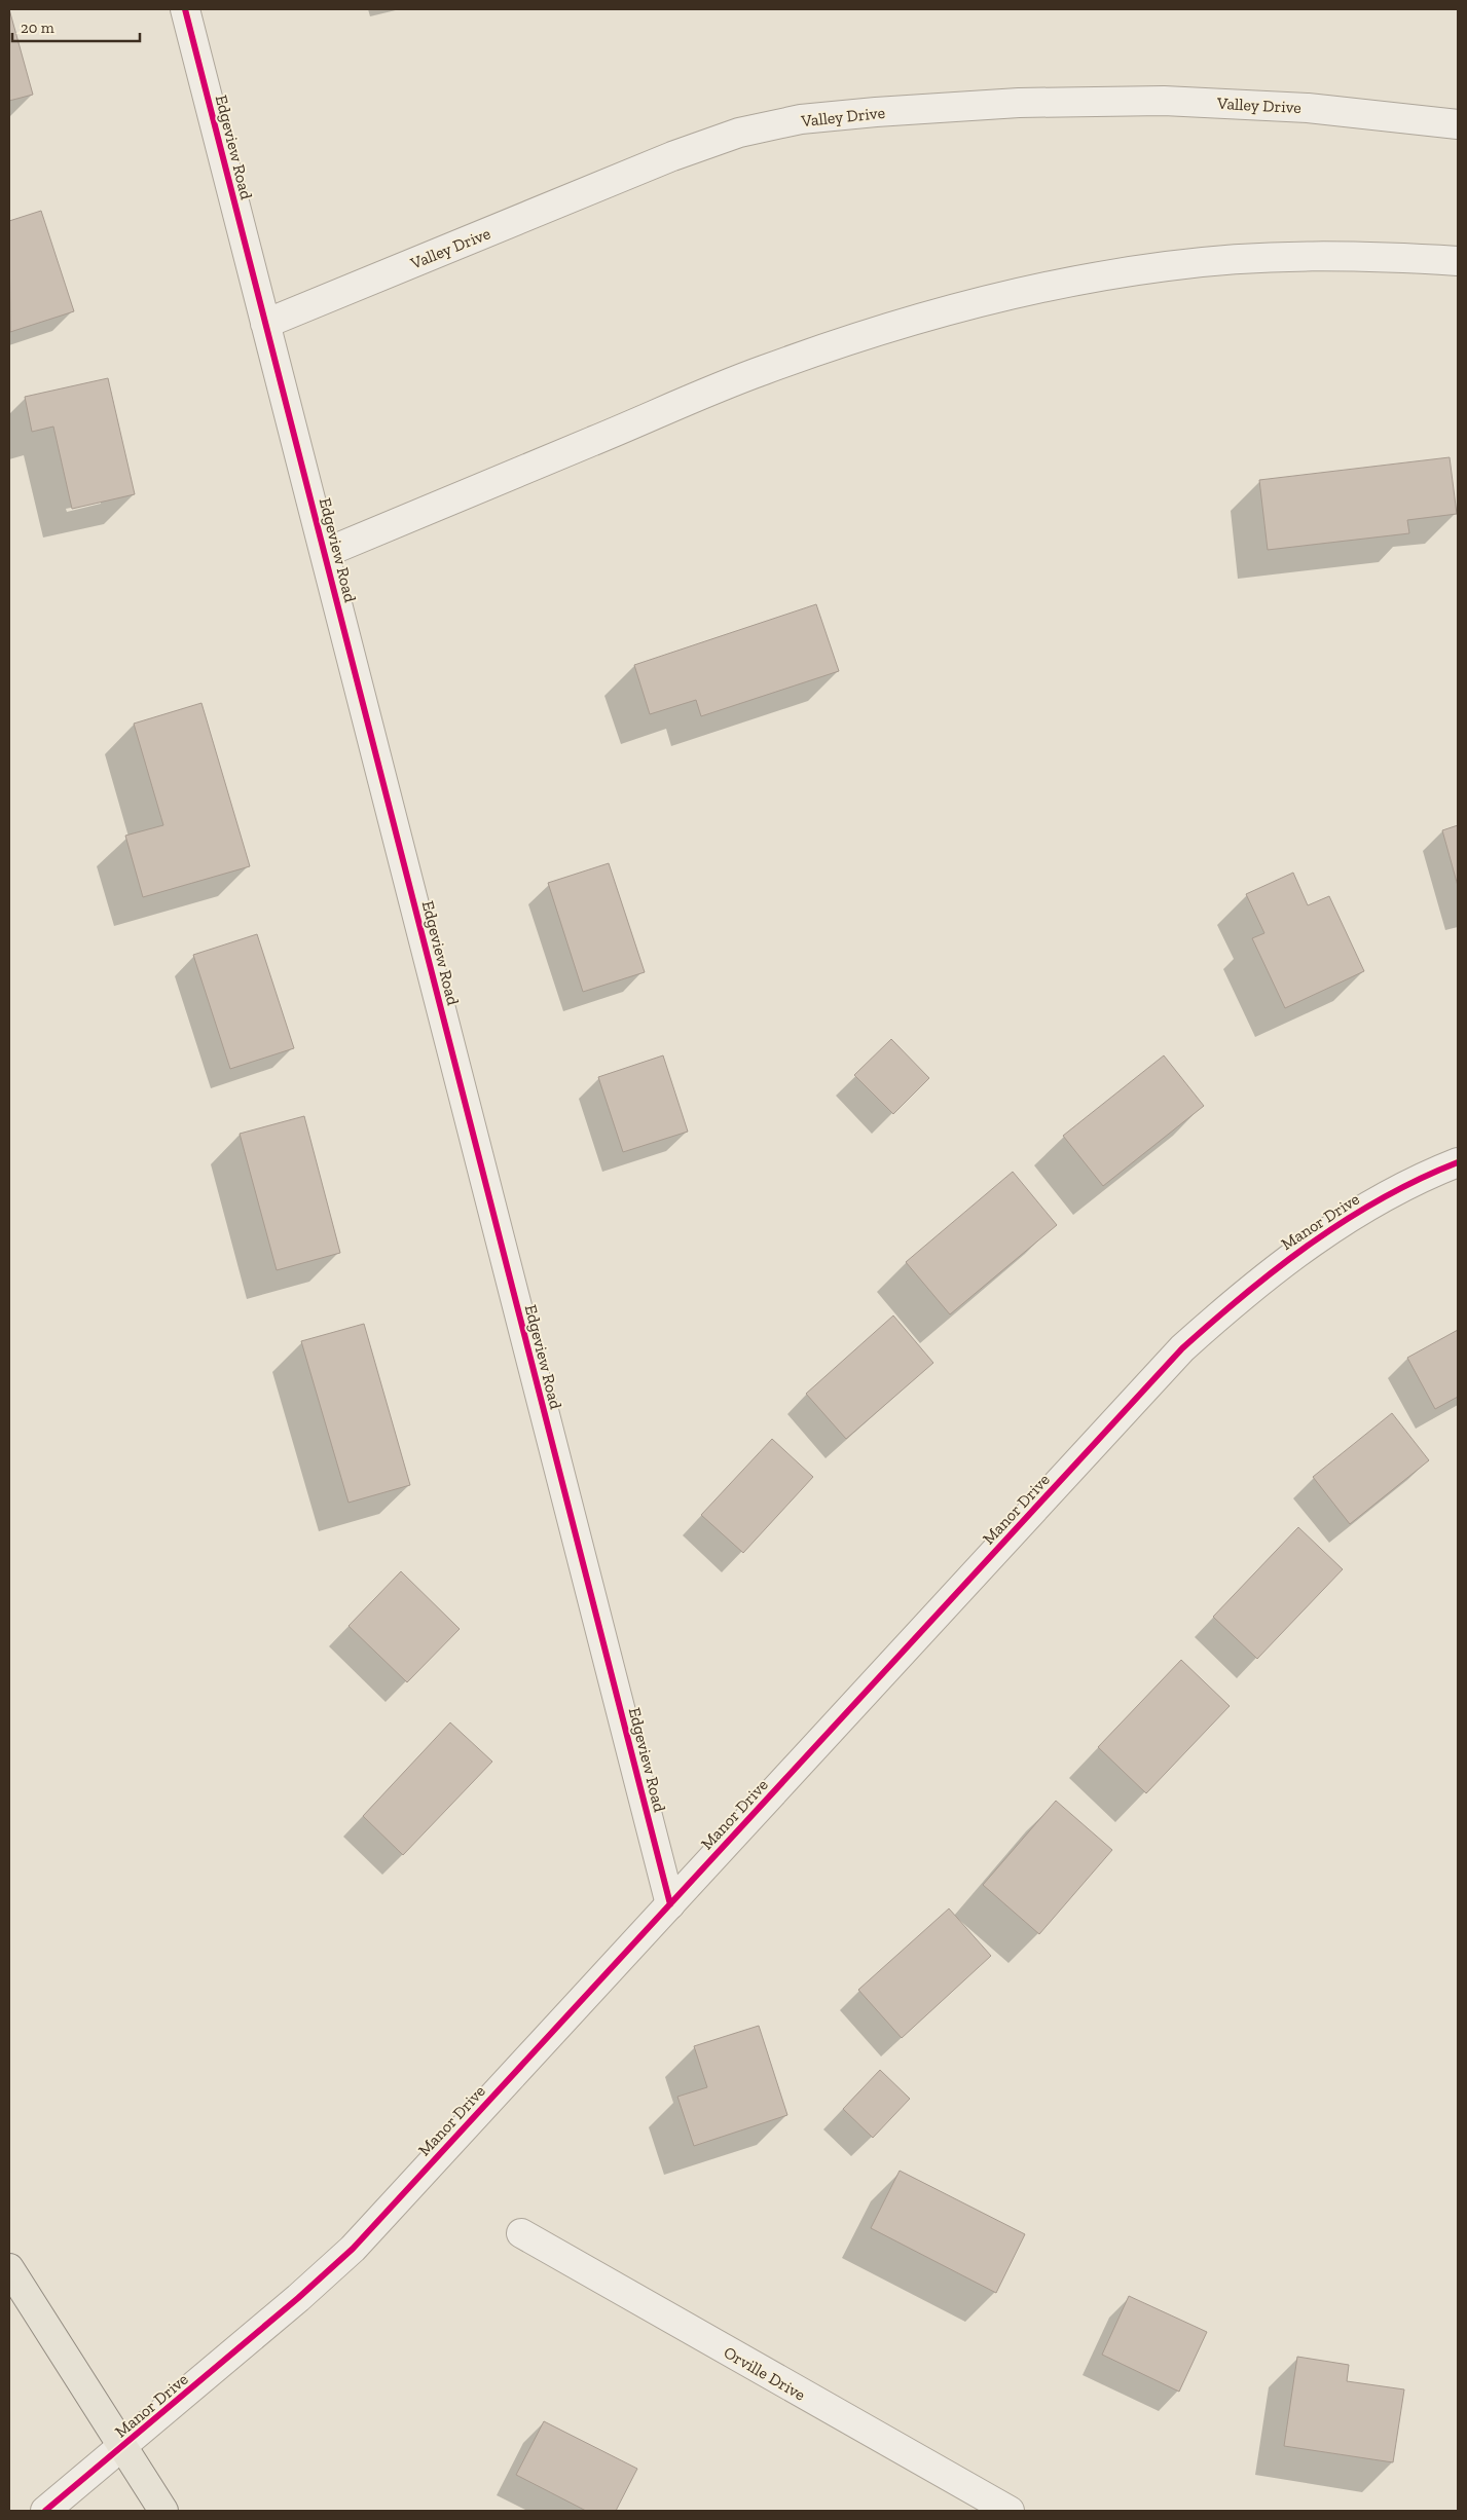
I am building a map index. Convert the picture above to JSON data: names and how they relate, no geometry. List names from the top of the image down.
{
  "streets": {
    "street": [
      "Valley Drive",
      "Edgeview Road",
      "Manor Drive",
      "Orville Drive"
    ]
  },
  "crossings": [
    ["Valley Drive", "Edgeview Road"],
    ["Edgeview Road", "Manor Drive"]
  ],
  "scale_bar": "20 m"
}
